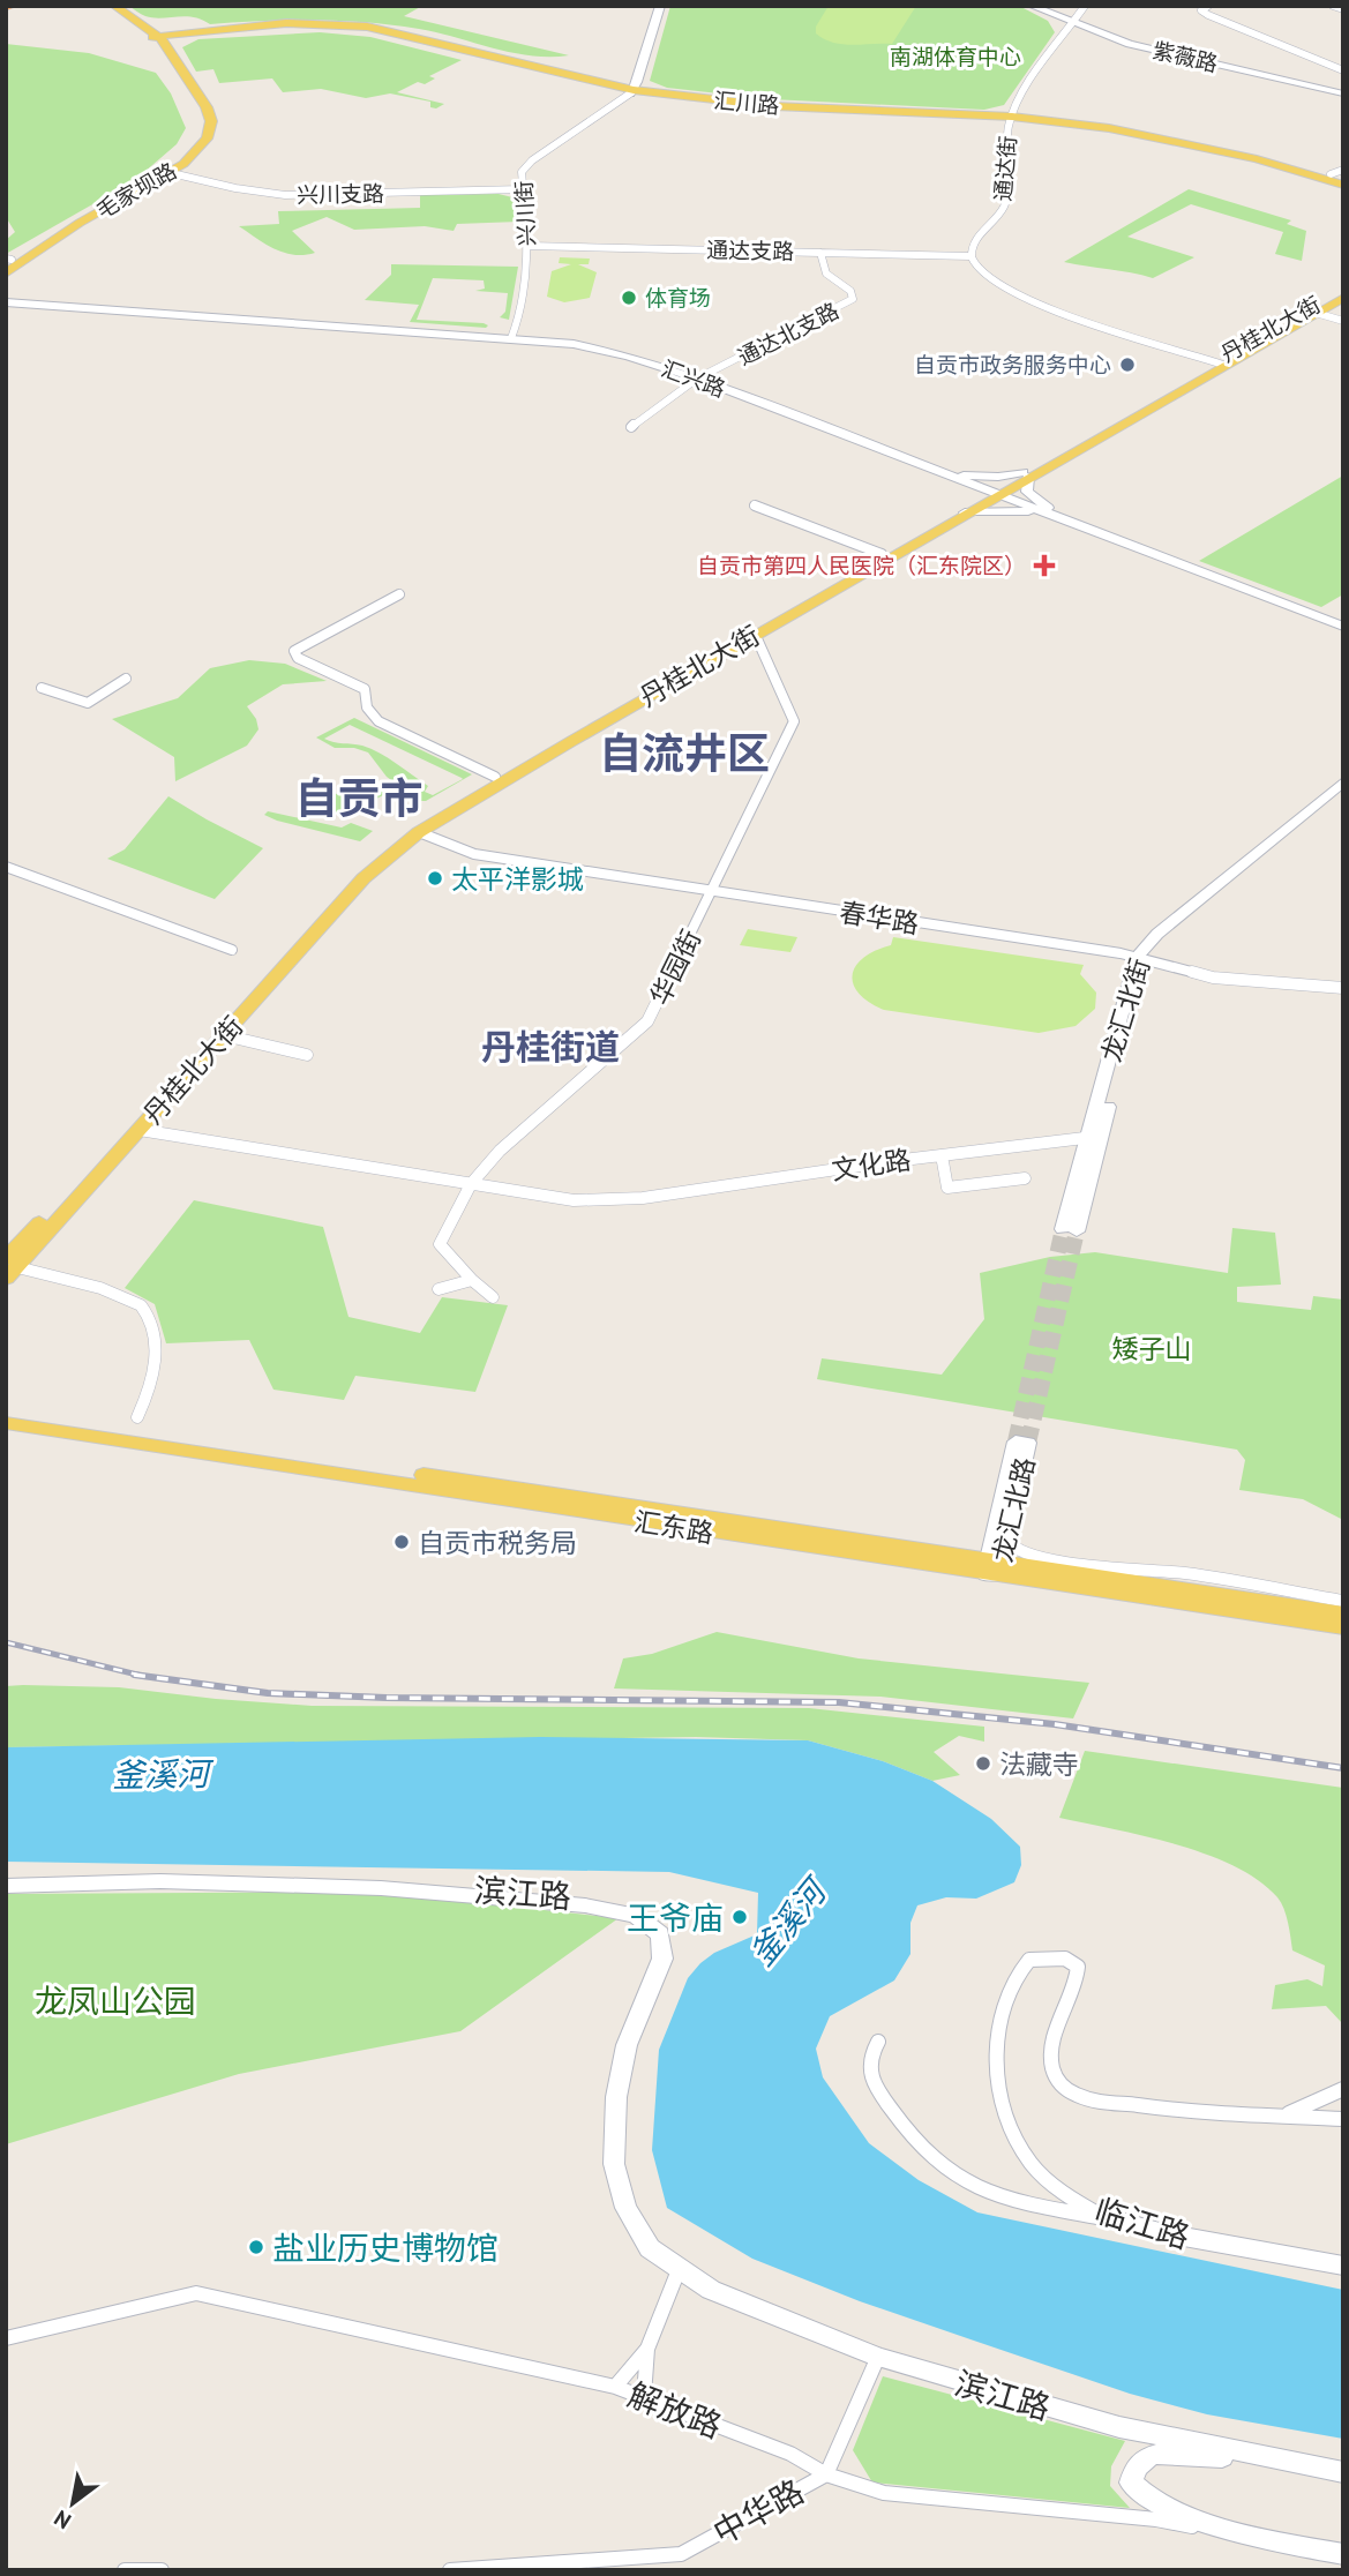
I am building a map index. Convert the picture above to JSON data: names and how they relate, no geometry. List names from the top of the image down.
{
  "streets": {
    "main road": [
      "紫薇路",
      "汇川路",
      "毛家坝路",
      "丹桂北大街",
      "汇兴路",
      "龙汇北街",
      "龙汇北路",
      "汇东路",
      "滨江路",
      "临江路",
      "解放路"
    ],
    "street": [
      "通达街",
      "兴川支路",
      "兴川街",
      "通达支路",
      "通达北支路",
      "春华路",
      "华园街",
      "文化路",
      "中华路"
    ]
  },
  "crossings": [
    ["紫薇路", "通达街"],
    ["汇川路", "通达街"],
    ["汇川路", "毛家坝路"],
    ["汇川路", "兴川街"],
    ["通达街", "通达支路"],
    ["毛家坝路", "兴川支路"],
    ["兴川支路", "兴川街"],
    ["兴川街", "通达支路"],
    ["兴川街", "汇兴路"],
    ["通达支路", "通达北支路"],
    ["丹桂北大街", "汇兴路"],
    ["丹桂北大街", "春华路"],
    ["丹桂北大街", "华园街"],
    ["通达北支路", "汇兴路"],
    ["春华路", "华园街"],
    ["春华路", "龙汇北街"],
    ["华园街", "文化路"],
    ["龙汇北街", "文化路"],
    ["龙汇北路", "汇东路"],
    ["解放路", "中华路"]
  ],
  "districts": ["自流井区", "自贡市", "丹桂街道"],
  "water": ["釜溪河"],
  "parks": ["南湖体育中心", "矮子山", "龙凤山公园"],
  "places": {
    "other": [
      "体育场",
      "自贡市政务服务中心",
      "太平洋影城",
      "自贡市税务局",
      "法藏寺",
      "王爷庙",
      "盐业历史博物馆"
    ],
    "health": ["自贡市第四人民医院（汇东院区）"]
  },
  "north": "bottom left"
}
